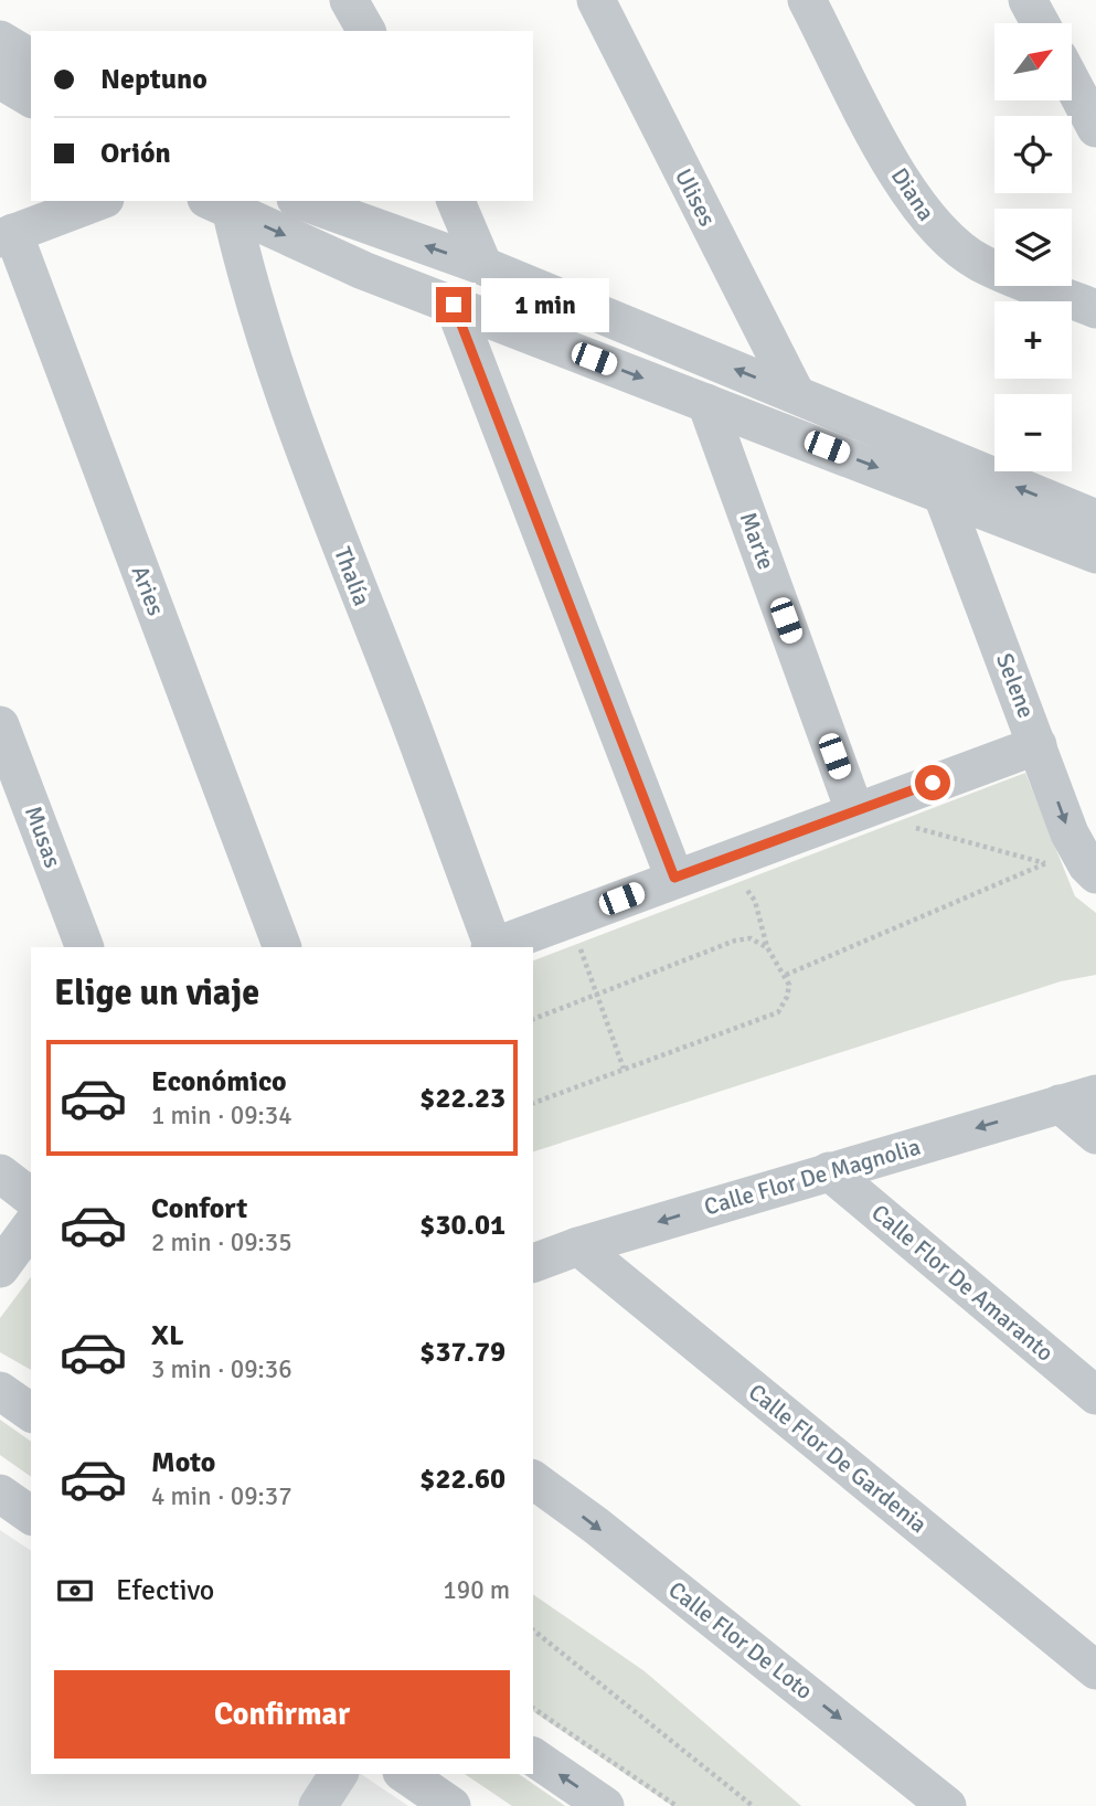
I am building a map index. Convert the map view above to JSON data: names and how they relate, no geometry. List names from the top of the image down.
{
  "streets": {
    "street": [
      "Diana",
      "Ulises",
      "Marte",
      "Thalía",
      "Aries",
      "Selene",
      "Musas",
      "Calle Flor De Magnolia",
      "Calle Flor De Amaranto",
      "Calle Flor De Gardenia",
      "Calle Flor De Loto"
    ]
  },
  "crossings": [
    ["Calle Flor De Magnolia", "Calle Flor De Amaranto"],
    ["Calle Flor De Magnolia", "Calle Flor De Gardenia"]
  ],
  "one_way": ["Calle Flor De Loto"],
  "north": "top right",
  "page": {
    "map_buttons": ["+", "−"],
    "banner": ["Neptuno", "Orión"],
    "bubble": "1 min",
    "heading": "Elige un viaje",
    "list": [
      {
        "name": "Económico",
        "note": "1 min · 09:34",
        "value": "$22.23"
      },
      {
        "name": "Confort",
        "note": "2 min · 09:35",
        "value": "$30.01"
      },
      {
        "name": "XL",
        "note": "3 min · 09:36",
        "value": "$37.79"
      },
      {
        "name": "Moto",
        "note": "4 min · 09:37",
        "value": "$22.60"
      }
    ],
    "pay": ["Efectivo", "190 m"],
    "buttons": "Confirmar"
  }
}
